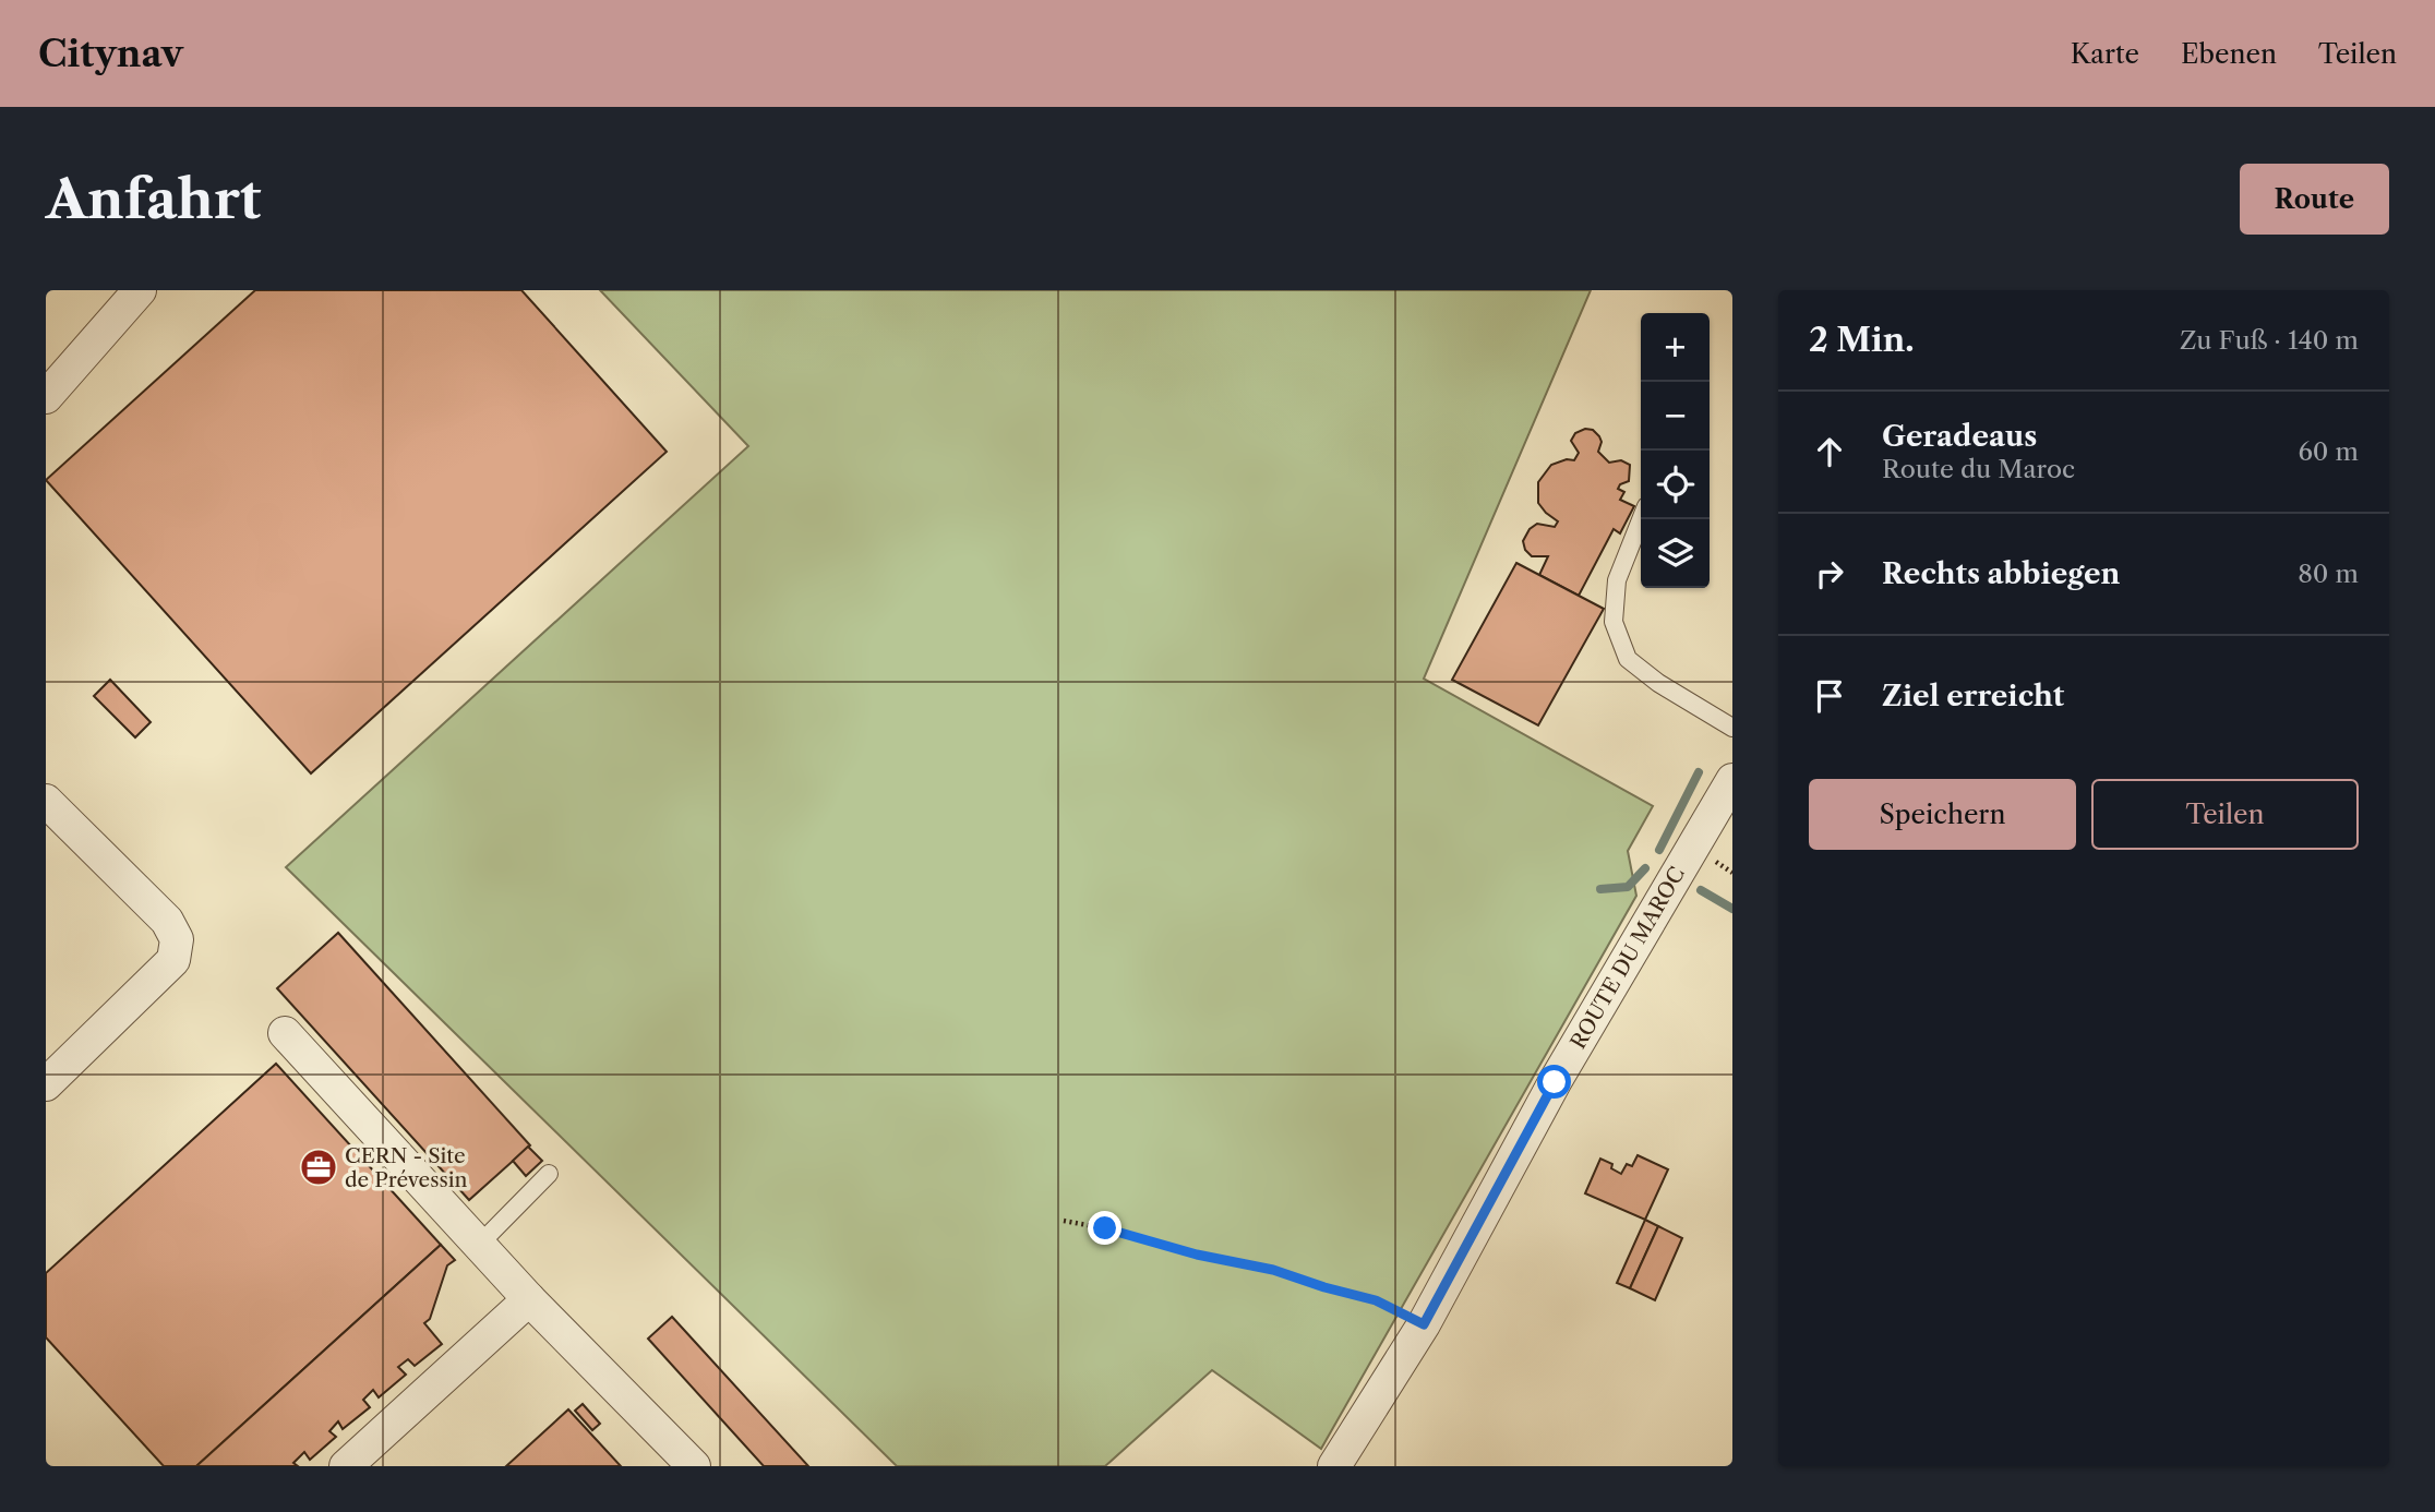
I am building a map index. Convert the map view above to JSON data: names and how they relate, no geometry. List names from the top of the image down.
{
  "streets": {
    "street": ["ROUTE DU MAROC"]
  },
  "places": {
    "office": ["CERN - Site de Prévessin"]
  },
  "page": {
    "header": "Citynav",
    "nav": ["Karte", "Ebenen", "Teilen"],
    "buttons": [
      "Route",
      ["Speichern", "Teilen"]
    ],
    "title": "Anfahrt",
    "heading": ["2 Min.", "Zu Fuß · 140 m"],
    "map_buttons": ["+", "−"],
    "list": [
      ["Geradeaus", "Route du Maroc", "60 m"],
      ["Rechts abbiegen", "80 m"],
      "Ziel erreicht"
    ]
  }
}
